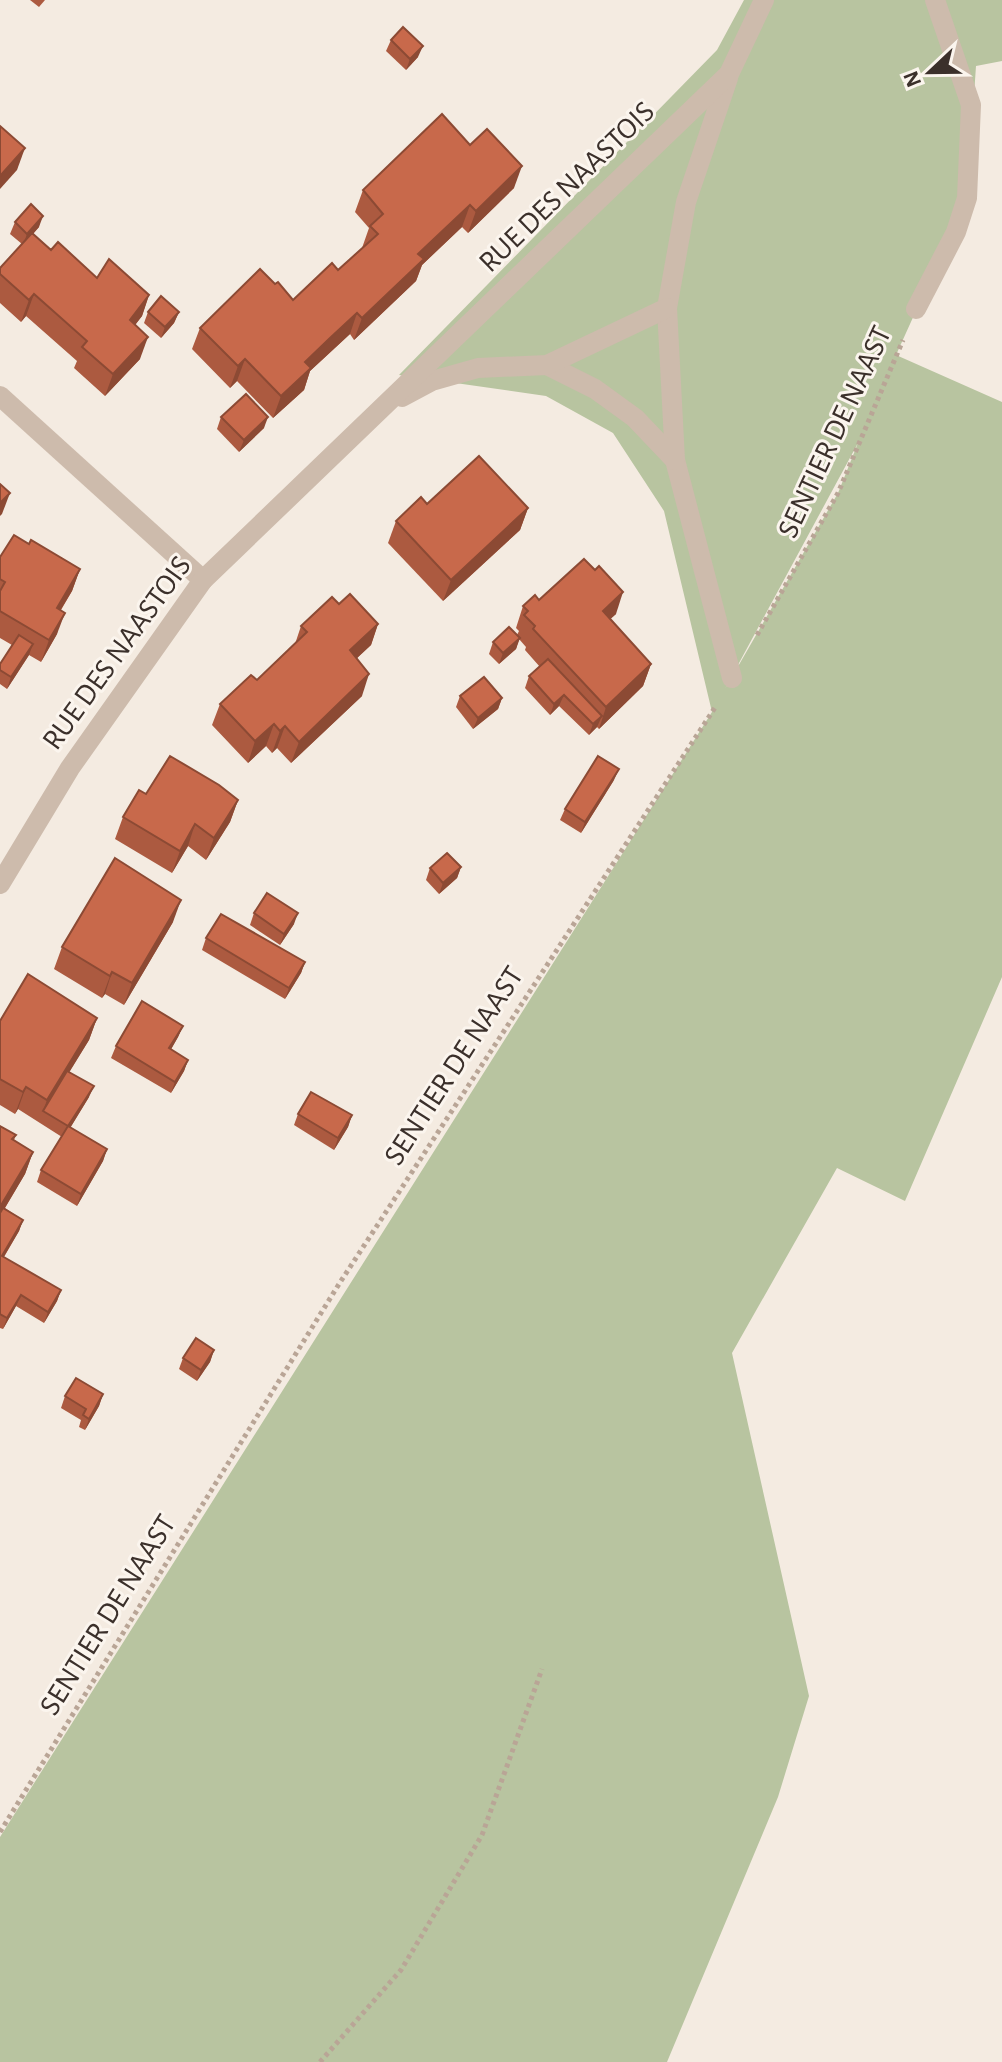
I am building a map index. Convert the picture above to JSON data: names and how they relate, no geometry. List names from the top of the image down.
{
  "streets": {
    "street": ["RUE DES NAASTOIS"],
    "path": ["SENTIER DE NAAST"]
  },
  "crossings": [
    ["RUE DES NAASTOIS", "SENTIER DE NAAST"]
  ],
  "north": "left"
}
